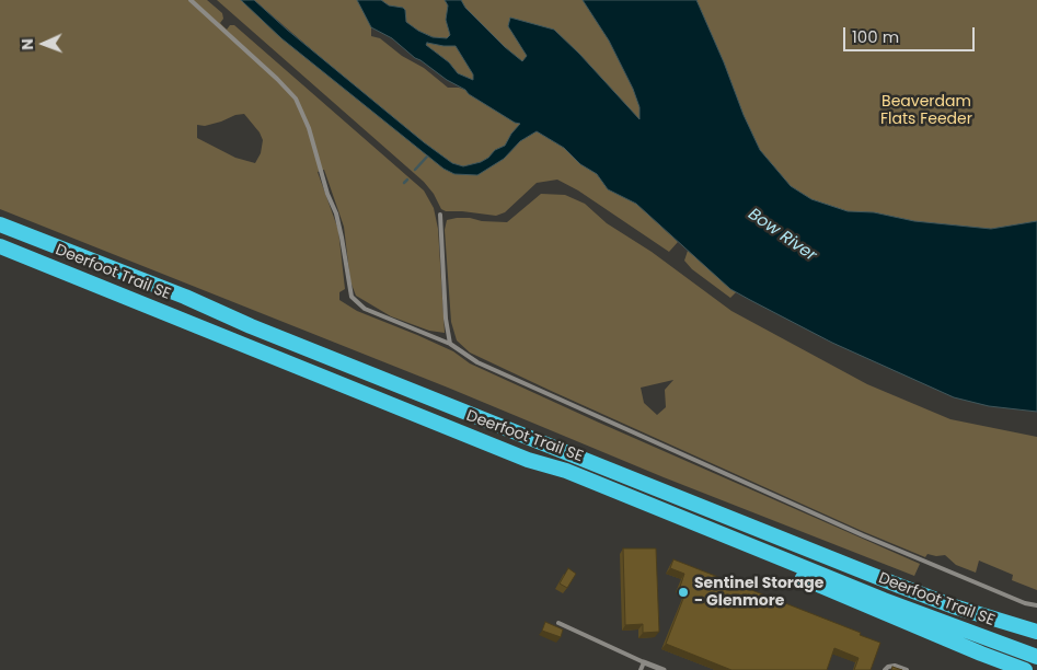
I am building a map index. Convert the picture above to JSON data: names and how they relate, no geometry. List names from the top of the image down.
{
  "streets": {
    "highway": ["Deerfoot Trail SE"]
  },
  "water": ["Bow River"],
  "parks": ["Beaverdam Flats Feeder"],
  "places": ["Sentinel Storage - Glenmore"],
  "scale_bar": "100 m",
  "north": "left"
}
